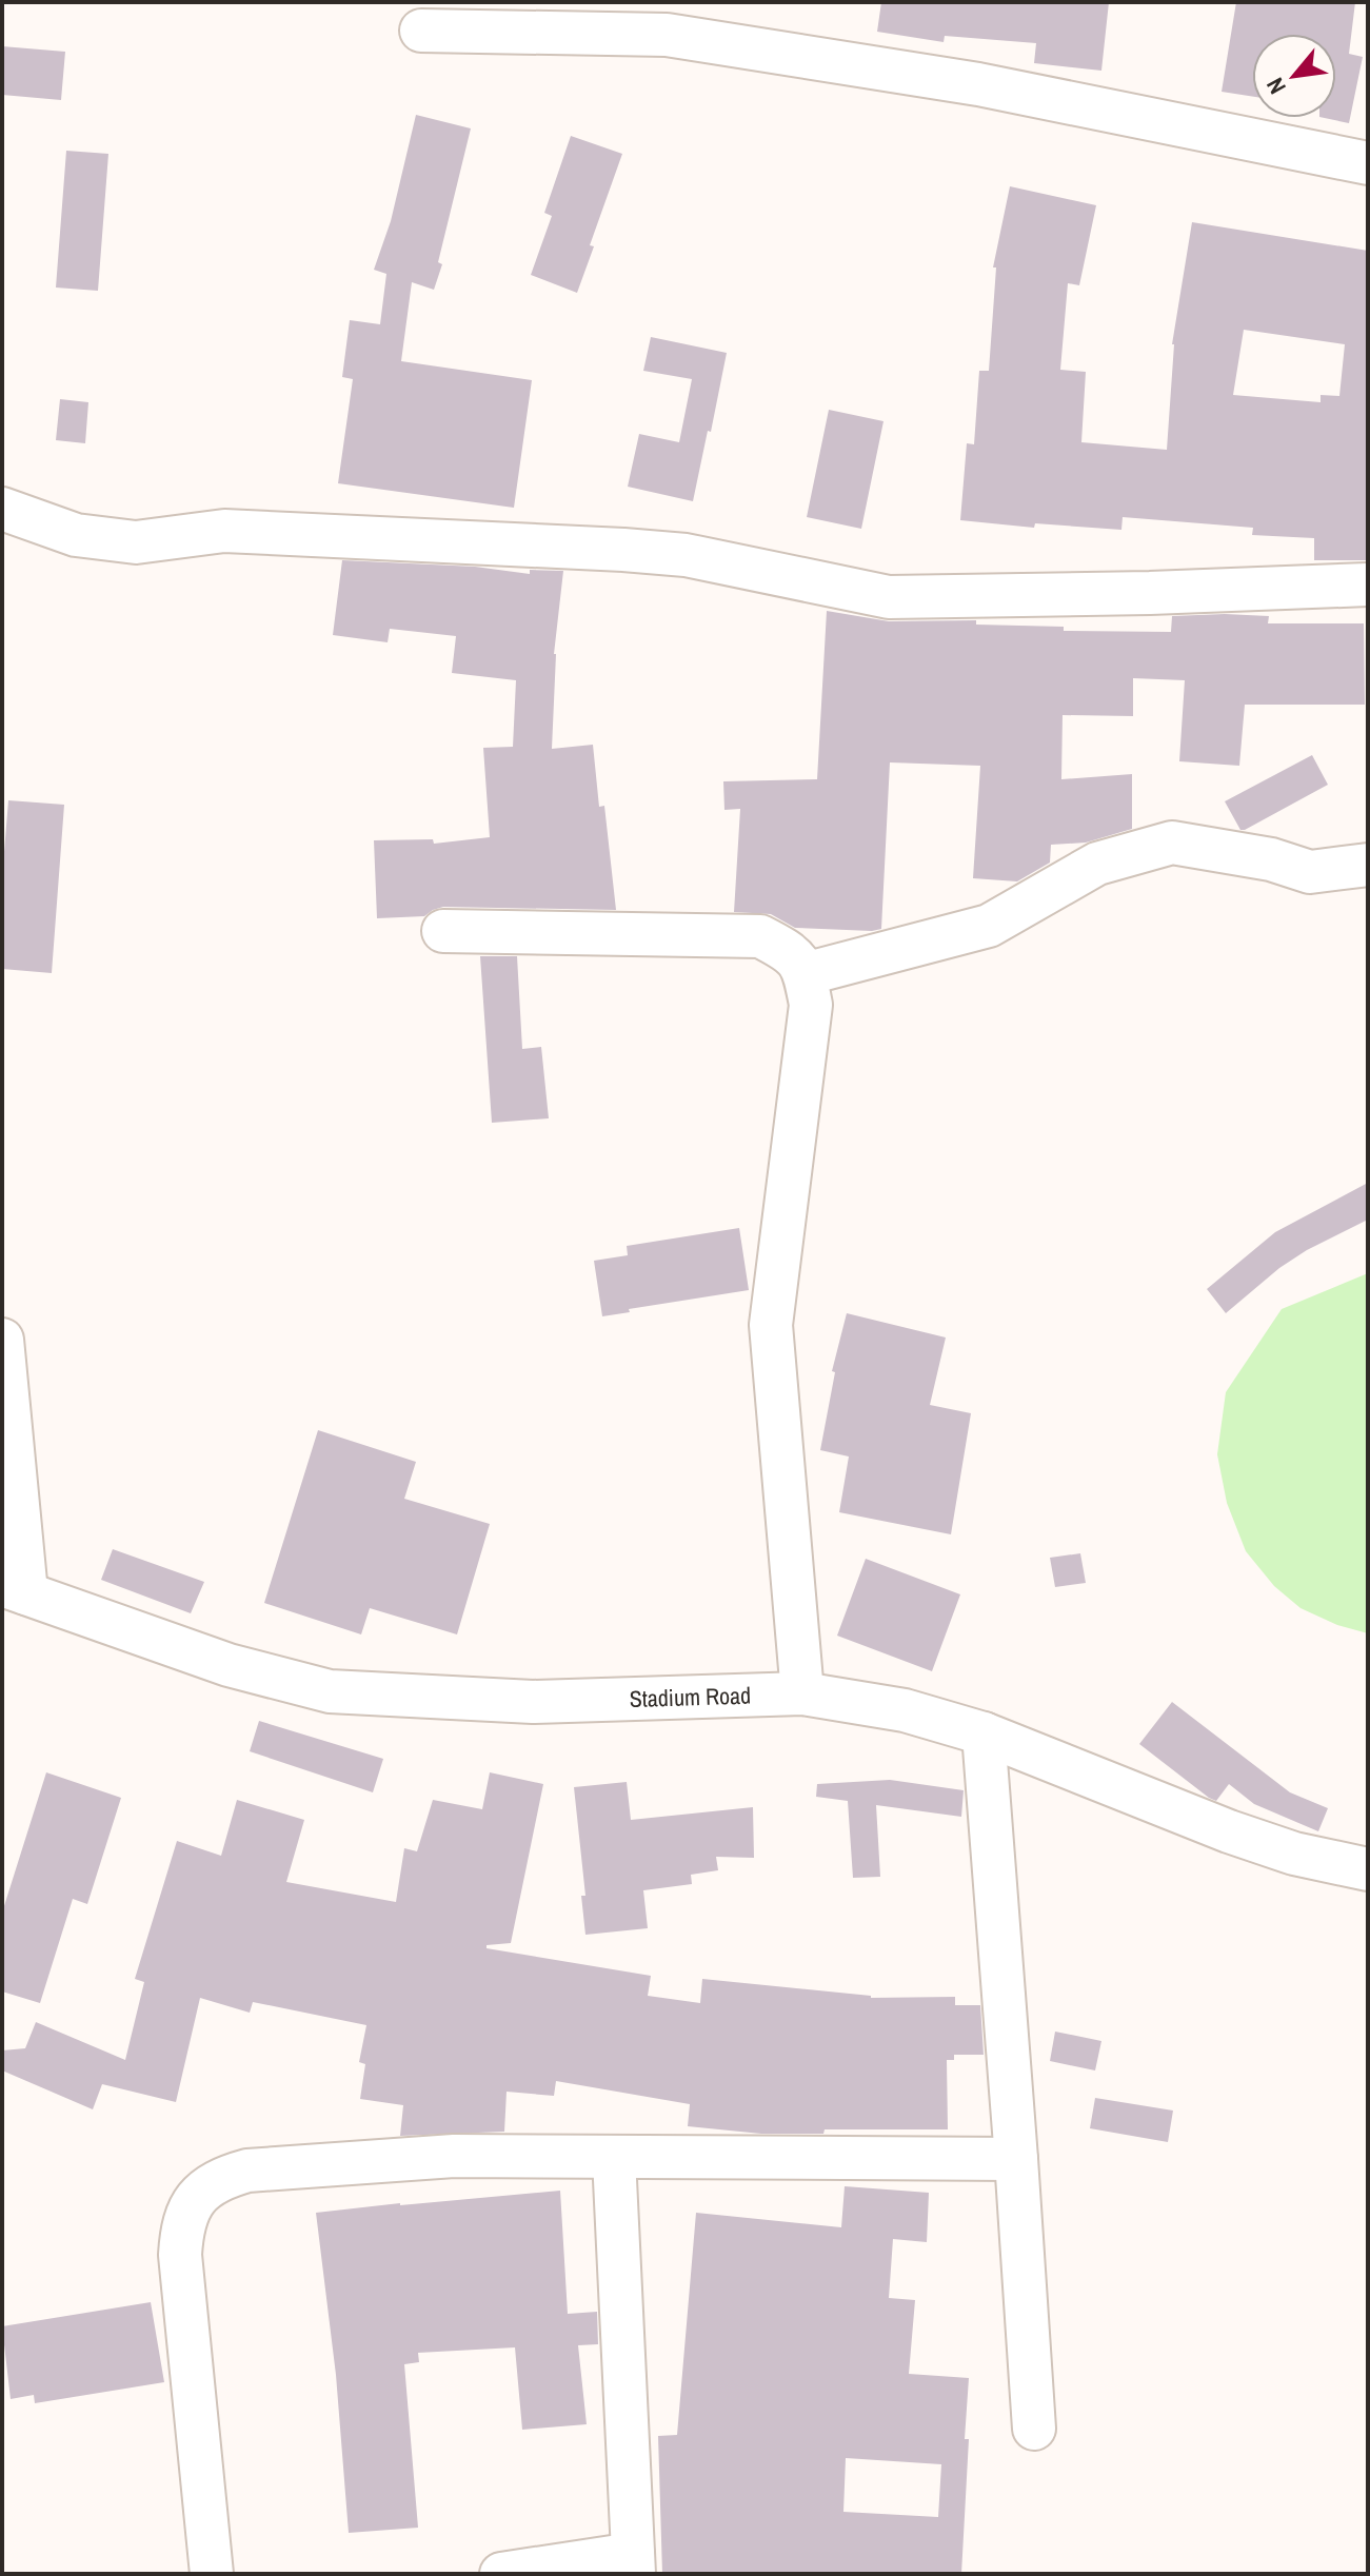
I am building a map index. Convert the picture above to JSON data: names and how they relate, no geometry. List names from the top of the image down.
{
  "streets": {
    "street": ["Stadium Road"]
  },
  "north": "bottom left"
}
